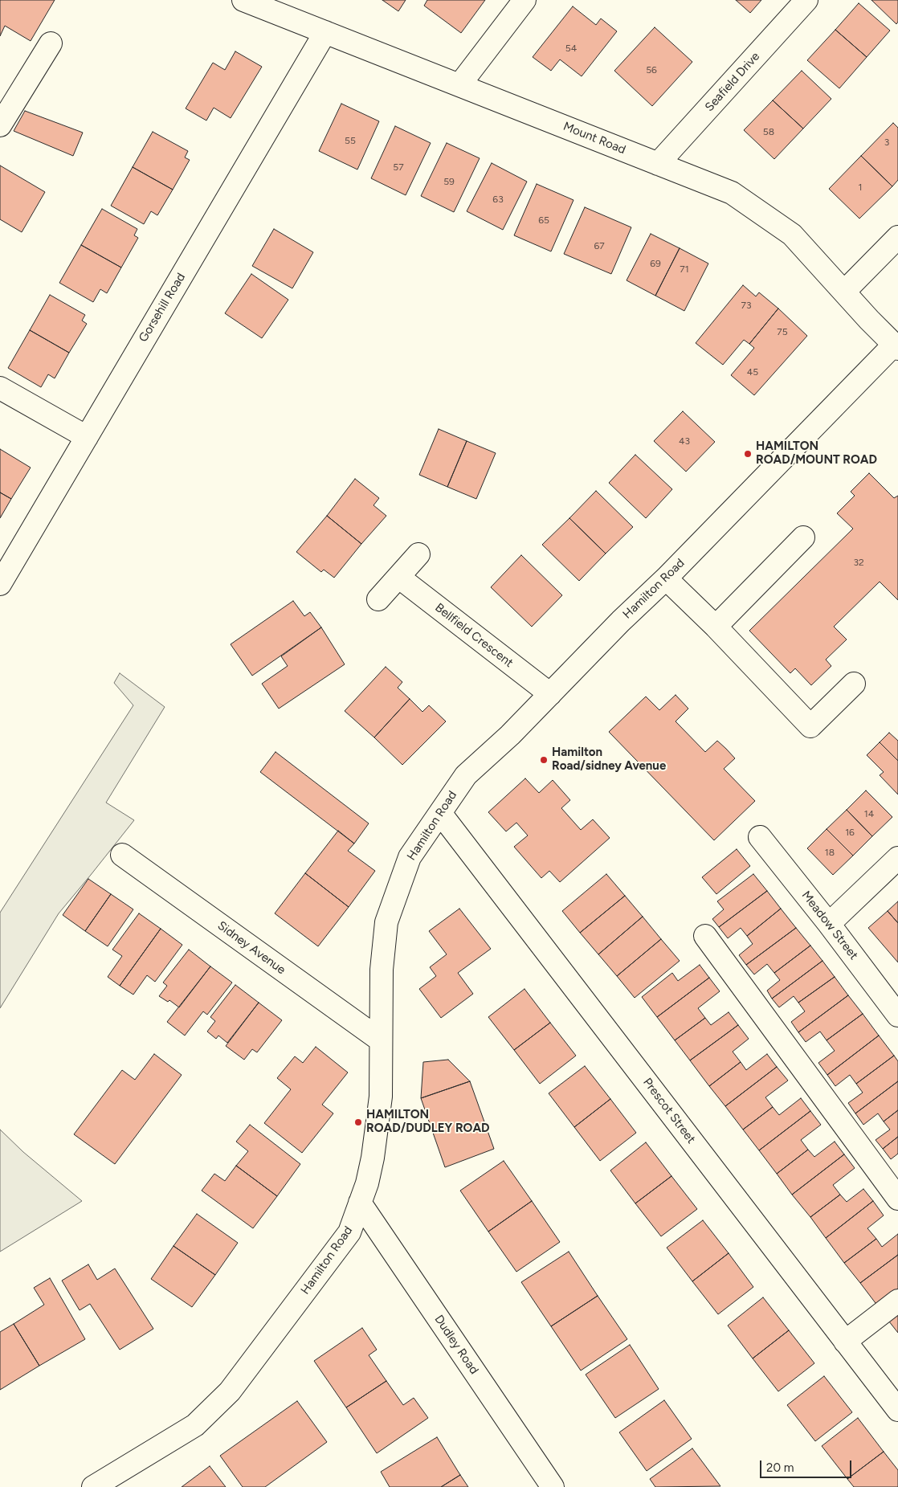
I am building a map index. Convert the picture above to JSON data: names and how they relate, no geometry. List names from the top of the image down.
{
  "streets": {
    "street": [
      "Seafield Drive",
      "Mount Road",
      "Gorsehill Road",
      "Hamilton Road",
      "Bellfield Crescent",
      "Meadow Street",
      "Sidney Avenue",
      "Prescot Street",
      "Dudley Road"
    ]
  },
  "crossings": [
    ["Seafield Drive", "Mount Road"],
    ["Mount Road", "Gorsehill Road"],
    ["Mount Road", "Hamilton Road"],
    ["Hamilton Road", "Bellfield Crescent"],
    ["Hamilton Road", "Sidney Avenue"],
    ["Hamilton Road", "Prescot Street"],
    ["Hamilton Road", "Dudley Road"]
  ],
  "places": ["HAMILTON ROAD/MOUNT ROAD", "Hamilton Road/sidney Avenue", "HAMILTON ROAD/DUDLEY ROAD"],
  "house_numbers": [
    "54",
    "56",
    "58",
    "55",
    "3",
    "57",
    "59",
    "1",
    "63",
    "65",
    "67",
    "69",
    "71",
    "73",
    "75",
    "45",
    "43",
    "32",
    "14",
    "16",
    "18"
  ],
  "scale_bar": "20 m"
}
